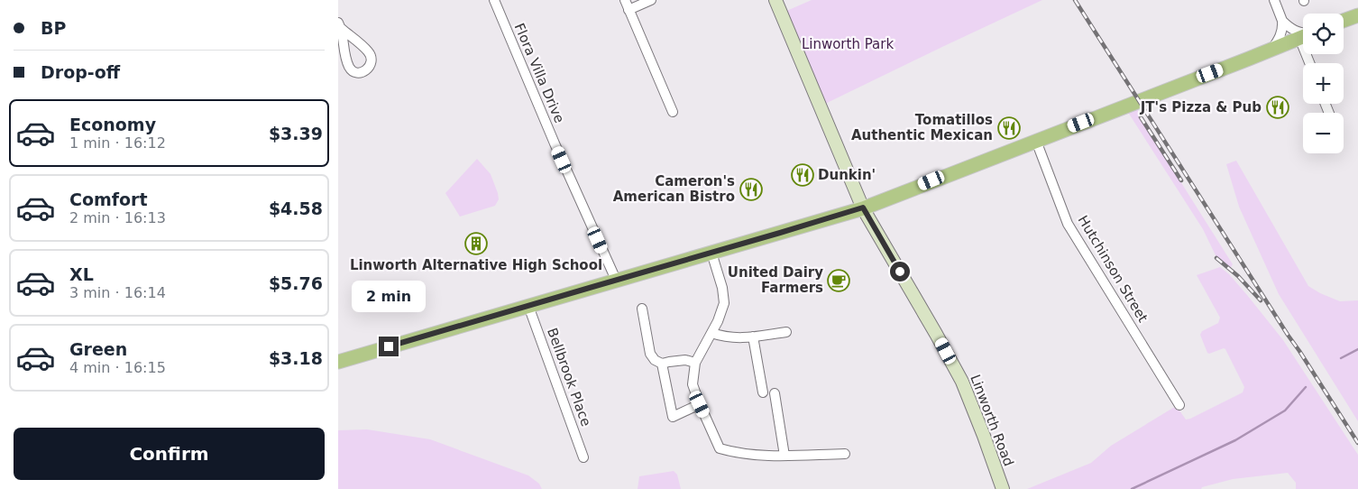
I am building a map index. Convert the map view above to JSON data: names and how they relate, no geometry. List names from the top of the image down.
{
  "streets": {
    "main road": ["Linworth Road"],
    "street": ["Flora Villa Drive", "Hutchinson Street", "Bellbrook Place"]
  },
  "parks": ["Linworth Park"],
  "places": {
    "restaurant": [
      "JT's Pizza & Pub",
      "Tomatillos Authentic Mexican",
      "Dunkin'",
      "Cameron's American Bistro"
    ],
    "building": ["Linworth Alternative High School"],
    "cafe": ["United Dairy Farmers"]
  },
  "page": {
    "banner": ["BP", "Drop-off"],
    "map_buttons": ["+", "−"],
    "list": [
      {
        "name": "Economy",
        "note": "1 min · 16:12",
        "value": "$3.39"
      },
      {
        "name": "Comfort",
        "note": "2 min · 16:13",
        "value": "$4.58"
      },
      {
        "name": "XL",
        "note": "3 min · 16:14",
        "value": "$5.76"
      },
      {
        "name": "Green",
        "note": "4 min · 16:15",
        "value": "$3.18"
      }
    ],
    "bubble": "2 min",
    "buttons": "Confirm"
  }
}
